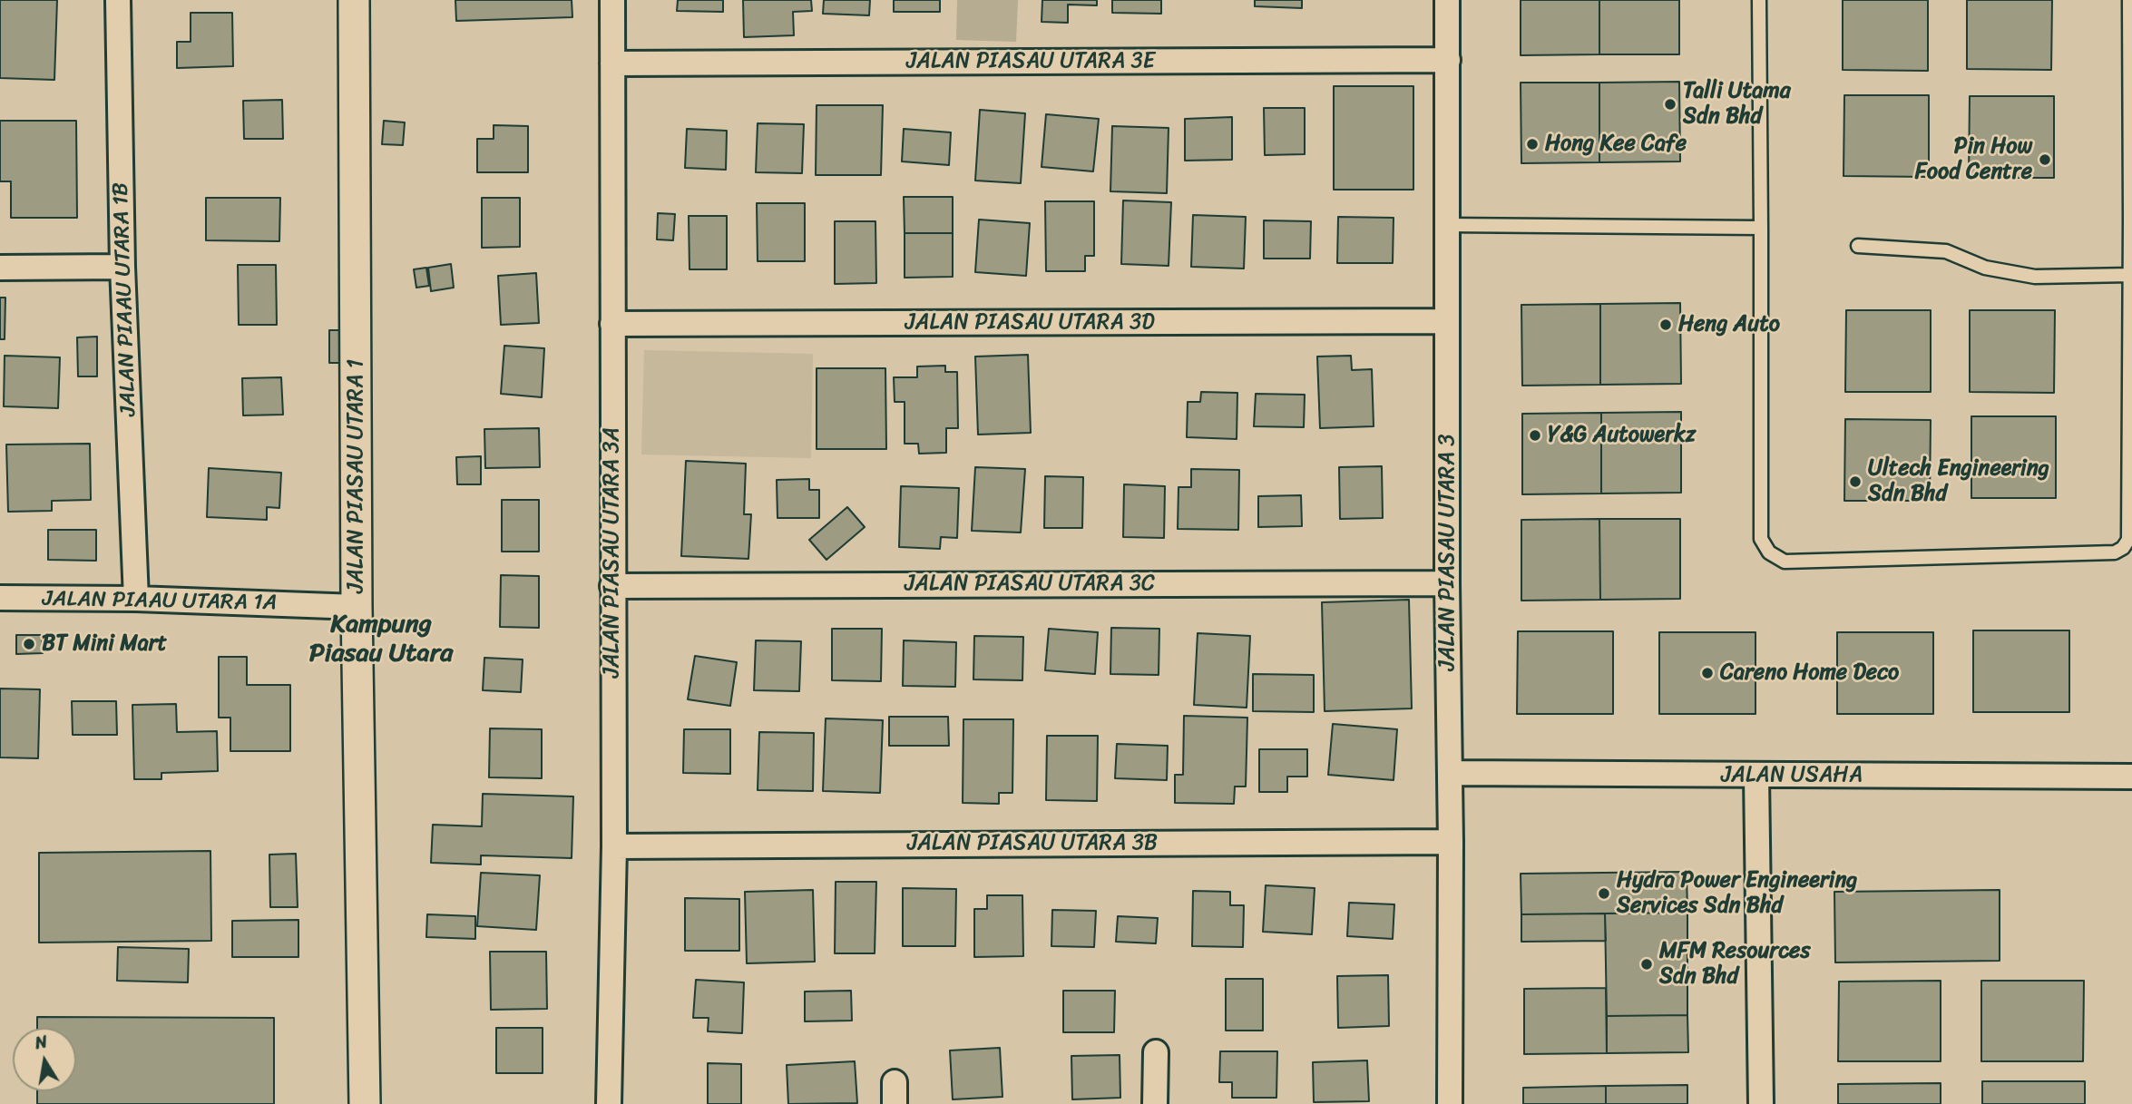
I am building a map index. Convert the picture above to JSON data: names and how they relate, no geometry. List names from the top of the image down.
{
  "streets": {
    "street": [
      "JALAN PIASAU UTARA 3E",
      "JALAN PIAAU UTARA 1B",
      "JALAN PIASAU UTARA 3D",
      "JALAN PIASAU UTARA 1",
      "JALAN PIASAU UTARA 3A",
      "JALAN PIASAU UTARA 3",
      "JALAN PIASAU UTARA 3C",
      "JALAN PIAAU UTARA 1A",
      "JALAN USAHA",
      "JALAN PIASAU UTARA 3B"
    ]
  },
  "crossings": [
    ["JALAN PIASAU UTARA 3E", "JALAN PIASAU UTARA 3A"],
    ["JALAN PIASAU UTARA 3E", "JALAN PIASAU UTARA 3"],
    ["JALAN PIAAU UTARA 1B", "JALAN PIAAU UTARA 1A"],
    ["JALAN PIASAU UTARA 3D", "JALAN PIASAU UTARA 3A"],
    ["JALAN PIASAU UTARA 3D", "JALAN PIASAU UTARA 3"],
    ["JALAN PIASAU UTARA 1", "JALAN PIAAU UTARA 1A"],
    ["JALAN PIASAU UTARA 3A", "JALAN PIASAU UTARA 3C"],
    ["JALAN PIASAU UTARA 3A", "JALAN PIASAU UTARA 3B"],
    ["JALAN PIASAU UTARA 3", "JALAN PIASAU UTARA 3C"],
    ["JALAN PIASAU UTARA 3", "JALAN USAHA"],
    ["JALAN PIASAU UTARA 3", "JALAN PIASAU UTARA 3B"]
  ],
  "districts": ["Kampung Piasau Utara"],
  "places": [
    "Talli Utama Sdn Bhd",
    "Hong Kee Cafe",
    "Pin How Food Centre",
    "Heng Auto",
    "Y&G Autowerkz",
    "Ultech Engineering Sdn Bhd",
    "BT Mini Mart",
    "Careno Home Deco",
    "Hydra Power Engineering Services Sdn Bhd",
    "MFM Resources Sdn Bhd"
  ],
  "north": "top"
}
